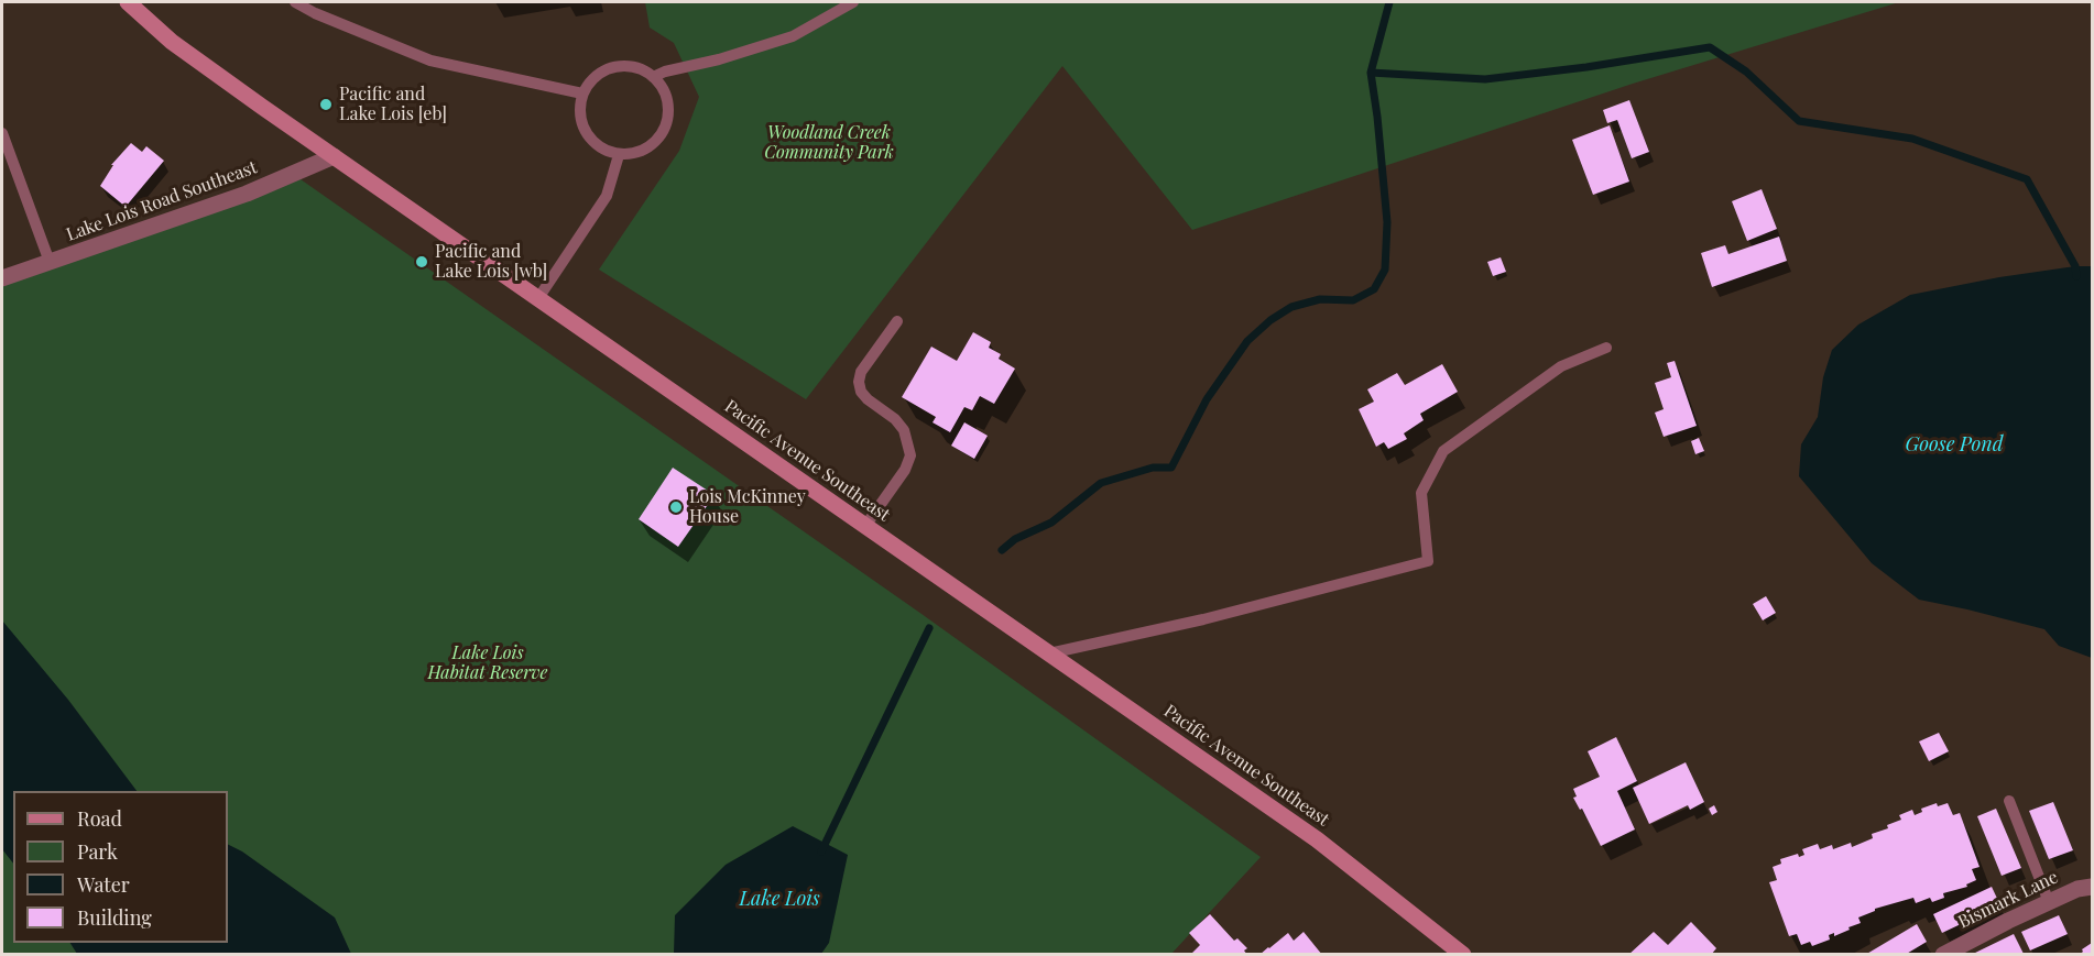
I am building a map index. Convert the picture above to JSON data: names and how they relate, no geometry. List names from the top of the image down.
{
  "streets": {
    "main road": ["Pacific Avenue Southeast"],
    "street": ["Lake Lois Road Southeast", "Bismark Lane"]
  },
  "crossings": [
    ["Lake Lois Road Southeast", "Pacific Avenue Southeast"]
  ],
  "water": ["Goose Pond", "Lake Lois"],
  "parks": ["Woodland Creek Community Park", "Lake Lois Habitat Reserve"],
  "places": ["Pacific and Lake Lois [eb]", "Pacific and Lake Lois [wb]", "Lois McKinney House"],
  "legend": [
    "Road",
    "Park",
    "Water",
    "Building"
  ]
}
